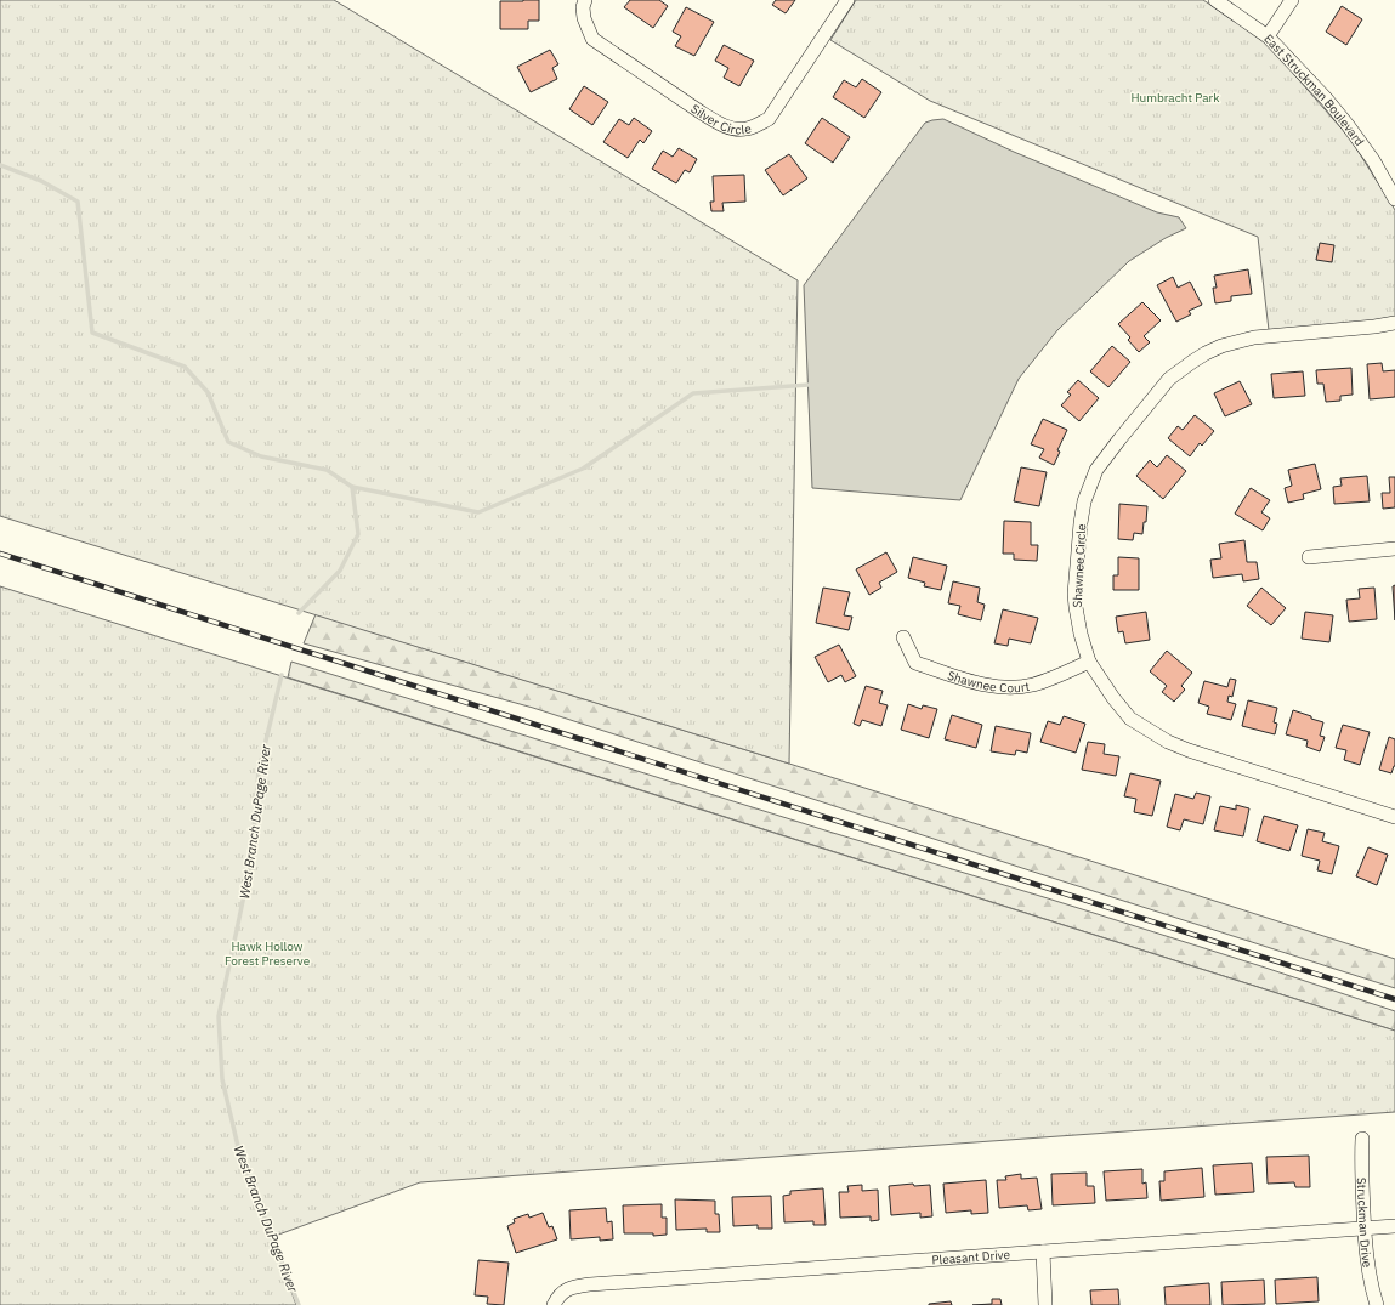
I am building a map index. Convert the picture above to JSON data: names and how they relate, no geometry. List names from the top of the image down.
{
  "streets": {
    "street": [
      "East Struckman Boulevard",
      "Silver Circle",
      "Shawnee Circle",
      "Shawnee Court",
      "Struckman Drive",
      "Pleasant Drive"
    ]
  },
  "crossings": [
    ["Shawnee Circle", "Shawnee Court"],
    ["Struckman Drive", "Pleasant Drive"]
  ],
  "water": ["West Branch DuPage River"],
  "parks": ["Humbracht Park", "Hawk Hollow Forest Preserve"]
}
